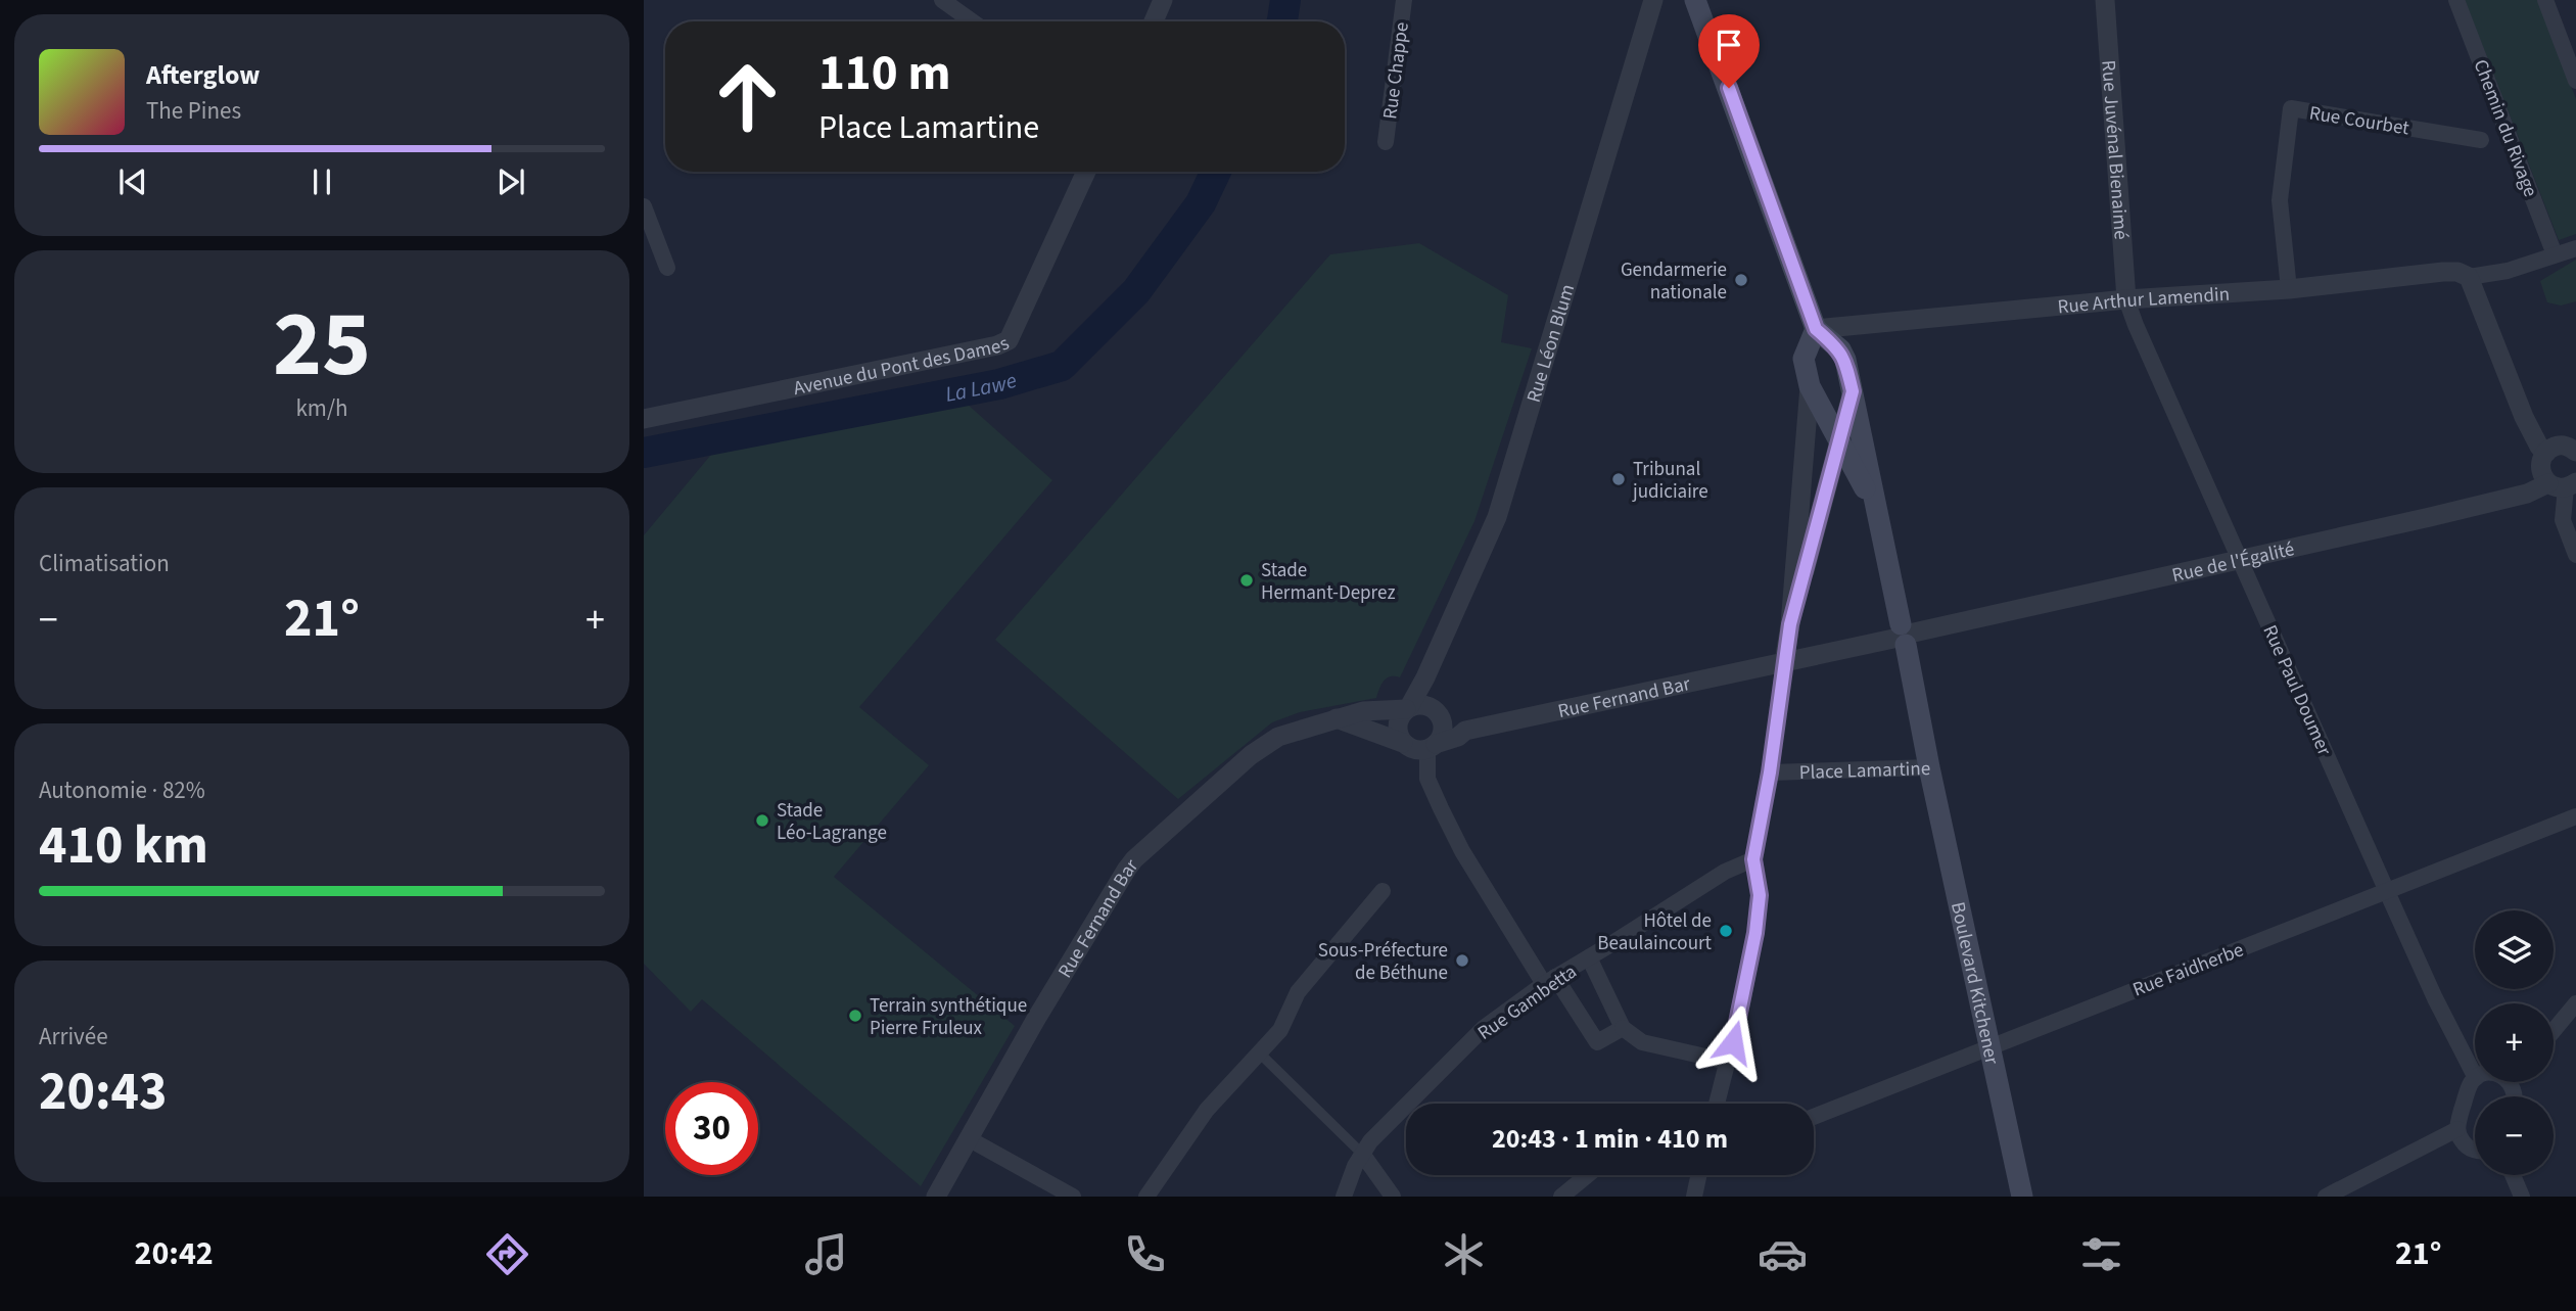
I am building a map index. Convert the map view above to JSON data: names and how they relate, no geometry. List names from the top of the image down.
{
  "streets": {
    "main road": ["Place Lamartine", "Boulevard Kitchener"],
    "street": [
      "Rue Chappe",
      "Rue Courbet",
      "Chemin du Rivage",
      "Rue Juvénal Bienaimé",
      "Rue Arthur Lamendin",
      "Rue Léon Blum",
      "Avenue du Pont des Dames",
      "Rue de l'Égalité",
      "Rue Paul Doumer",
      "Rue Fernand Bar",
      "Rue Faidherbe",
      "Rue Gambetta"
    ]
  },
  "crossings": [
    ["Rue Courbet", "Rue Arthur Lamendin"],
    ["Rue Juvénal Bienaimé", "Rue Arthur Lamendin"],
    ["Rue Juvénal Bienaimé", "Rue Paul Doumer"],
    ["Rue Arthur Lamendin", "Rue Paul Doumer"],
    ["Rue Arthur Lamendin", "Place Lamartine"],
    ["Rue Léon Blum", "Rue Fernand Bar"],
    ["Rue de l'Égalité", "Rue Paul Doumer"],
    ["Rue de l'Égalité", "Place Lamartine"],
    ["Rue Paul Doumer", "Rue Faidherbe"],
    ["Rue Fernand Bar", "Place Lamartine"],
    ["Place Lamartine", "Boulevard Kitchener"],
    ["Rue Faidherbe", "Boulevard Kitchener"]
  ],
  "water": ["La Lawe"],
  "places": [
    "Gendarmerie nationale",
    "Tribunal judiciaire",
    "Stade Hermant-Deprez",
    "Stade Léo-Lagrange",
    "Hôtel de Beaulaincourt",
    "Sous-Préfecture de Béthune",
    "Terrain synthétique Pierre Fruleux"
  ],
  "page": {
    "turn": ["110 m", "Place Lamartine"],
    "song": ["Afterglow", "The Pines"],
    "tile": [
      ["25", "km/h"],
      "Climatisation",
      ["Autonomie · 82%", "410 km"],
      ["Arrivée", "20:43"]
    ],
    "heat": ["−", "21°", "+"],
    "map_buttons": ["+", "−"],
    "limit": "30",
    "trip": "20:43 · 1 min · 410 m",
    "tabs": ["20:42", "21°"]
  }
}
